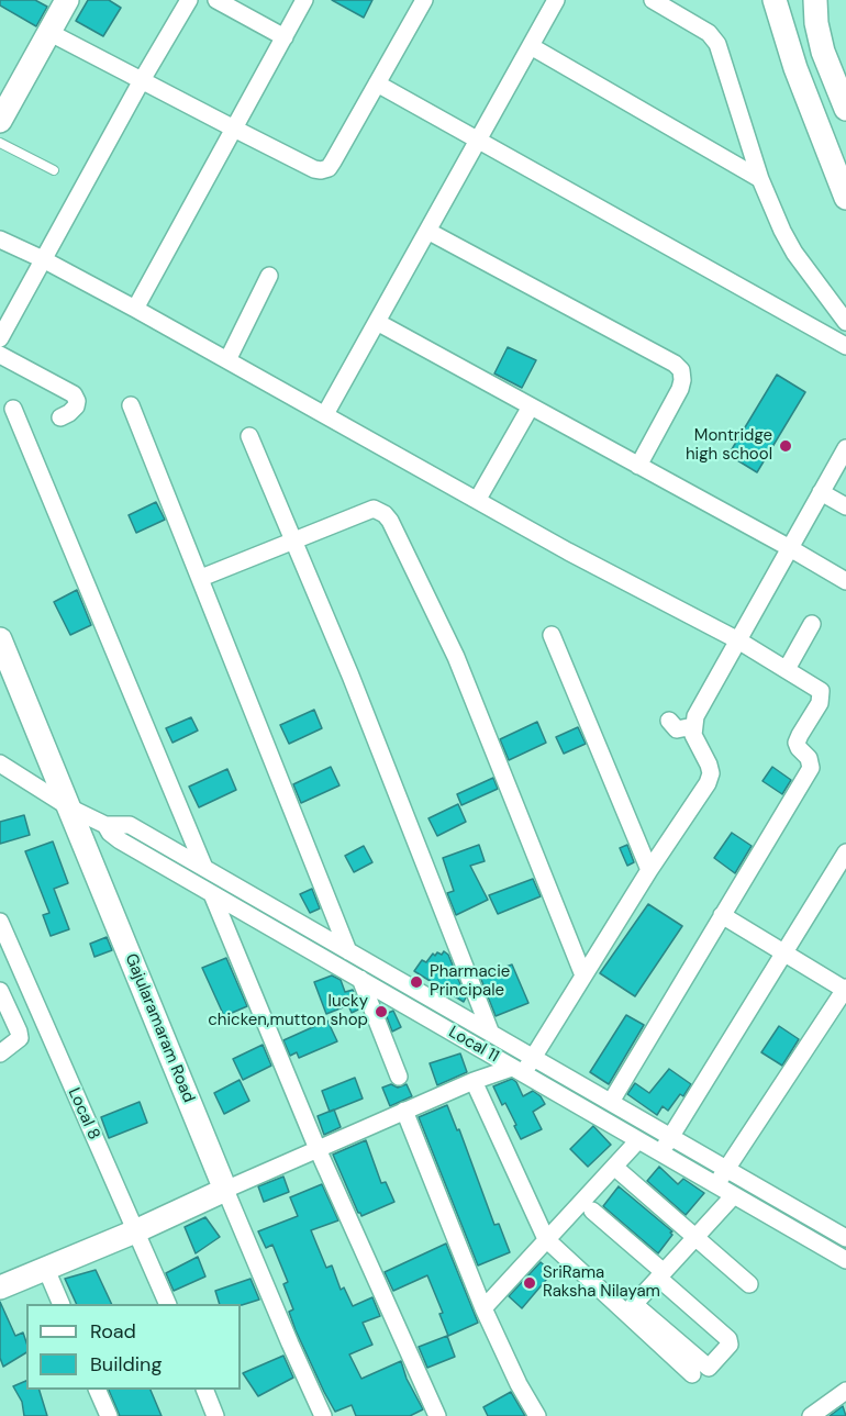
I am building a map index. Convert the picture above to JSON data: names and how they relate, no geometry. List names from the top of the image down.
{
  "streets": {
    "main road": ["Gajularamaram Road"],
    "street": ["Local 11", "Local 8"]
  },
  "crossings": [
    ["Gajularamaram Road", "Local 11"]
  ],
  "places": [
    "Montridge high school",
    "Pharmacie Principale",
    "lucky chicken,mutton shop",
    "SriRama Raksha Nilayam"
  ],
  "legend": ["Road", "Building"]
}
